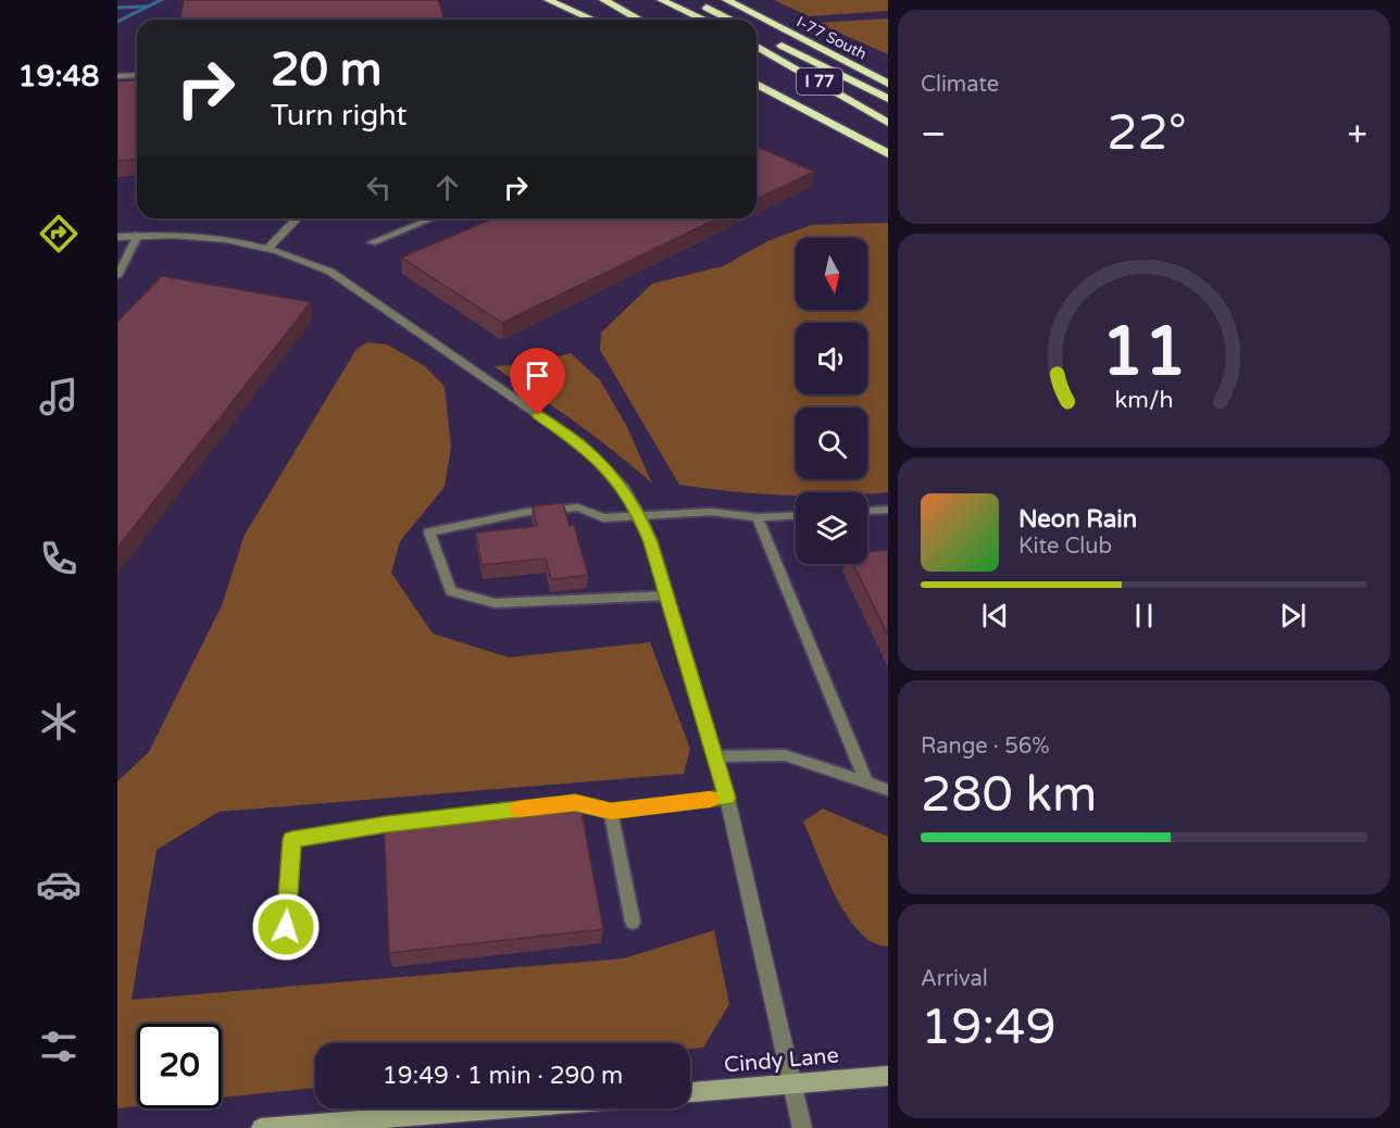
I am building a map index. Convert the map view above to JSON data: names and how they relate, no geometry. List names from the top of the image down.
{
  "streets": {
    "highway": ["I-77 South", "I 77"],
    "main road": ["Cindy Lane"]
  },
  "north": "bottom",
  "page": {
    "tabs": "19:48",
    "tile": [
      "Climate",
      ["Range · 56%", "280 km"],
      ["Arrival", "19:49"]
    ],
    "turn": ["20 m", "Turn right"],
    "heat": ["−", "22°", "+"],
    "song": ["Neon Rain", "Kite Club"],
    "limit": "20",
    "trip": "19:49 · 1 min · 290 m",
    "gauge": ["11", "km/h"]
  }
}
